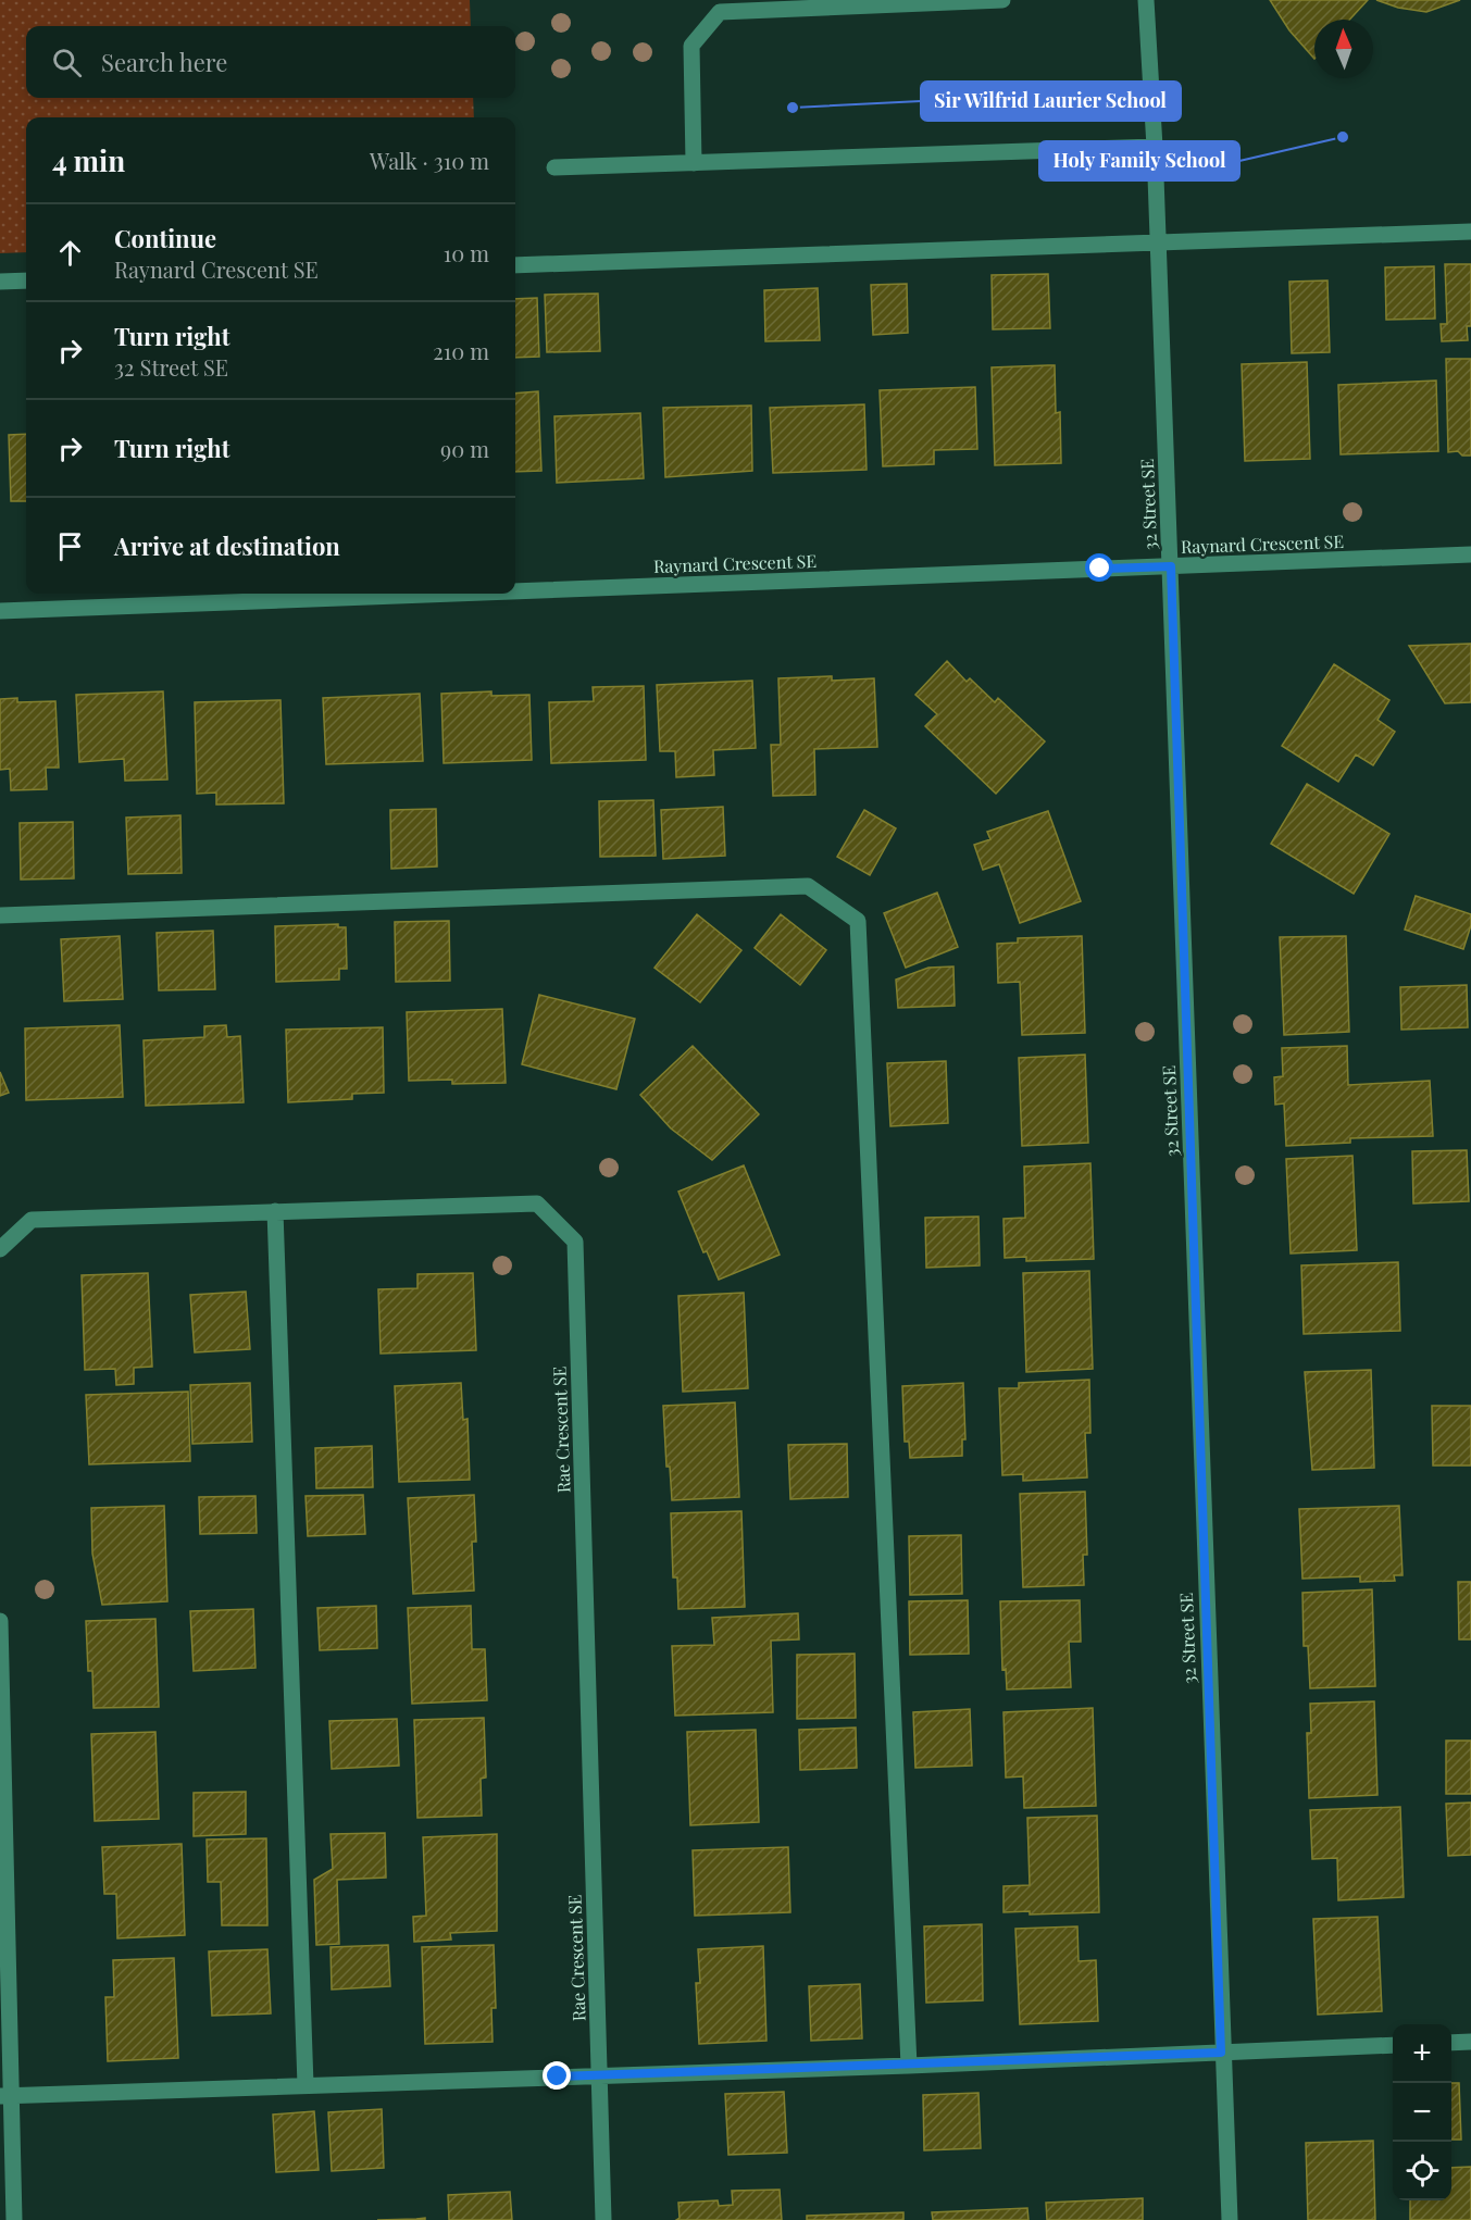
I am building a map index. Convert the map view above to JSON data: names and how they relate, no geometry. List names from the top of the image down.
{
  "streets": {
    "street": ["32 Street SE", "Raynard Crescent SE", "Rae Crescent SE"]
  },
  "crossings": [
    ["32 Street SE", "Raynard Crescent SE"]
  ],
  "places": ["Sir Wilfrid Laurier School", "Holy Family School"],
  "north": "top",
  "page": {
    "search": "Search here",
    "heading": ["4 min", "Walk · 310 m"],
    "list": [
      ["Continue", "Raynard Crescent SE", "10 m"],
      ["Turn right", "32 Street SE", "210 m"],
      ["Turn right", "90 m"],
      "Arrive at destination"
    ],
    "map_buttons": ["+", "−"]
  }
}
